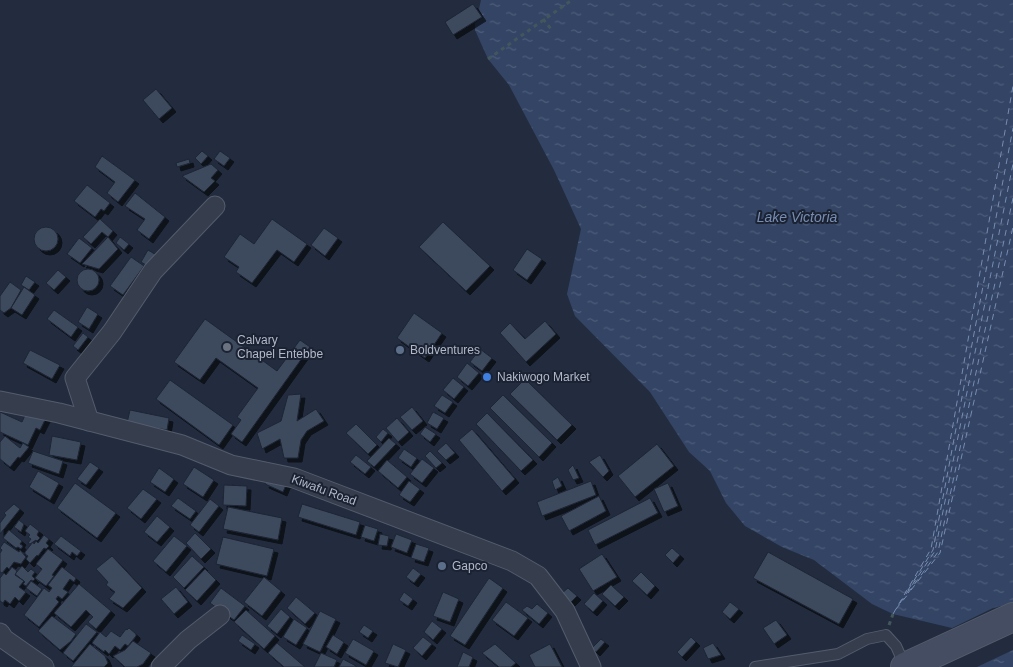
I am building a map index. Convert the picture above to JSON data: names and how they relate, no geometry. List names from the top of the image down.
{
  "streets": {
    "street": ["Kiwafu Road"]
  },
  "water": ["Lake Victoria"],
  "places": [
    "Calvary Chapel Entebbe",
    "Boldventures",
    "Nakiwogo Market",
    "Gapco"
  ]
}
